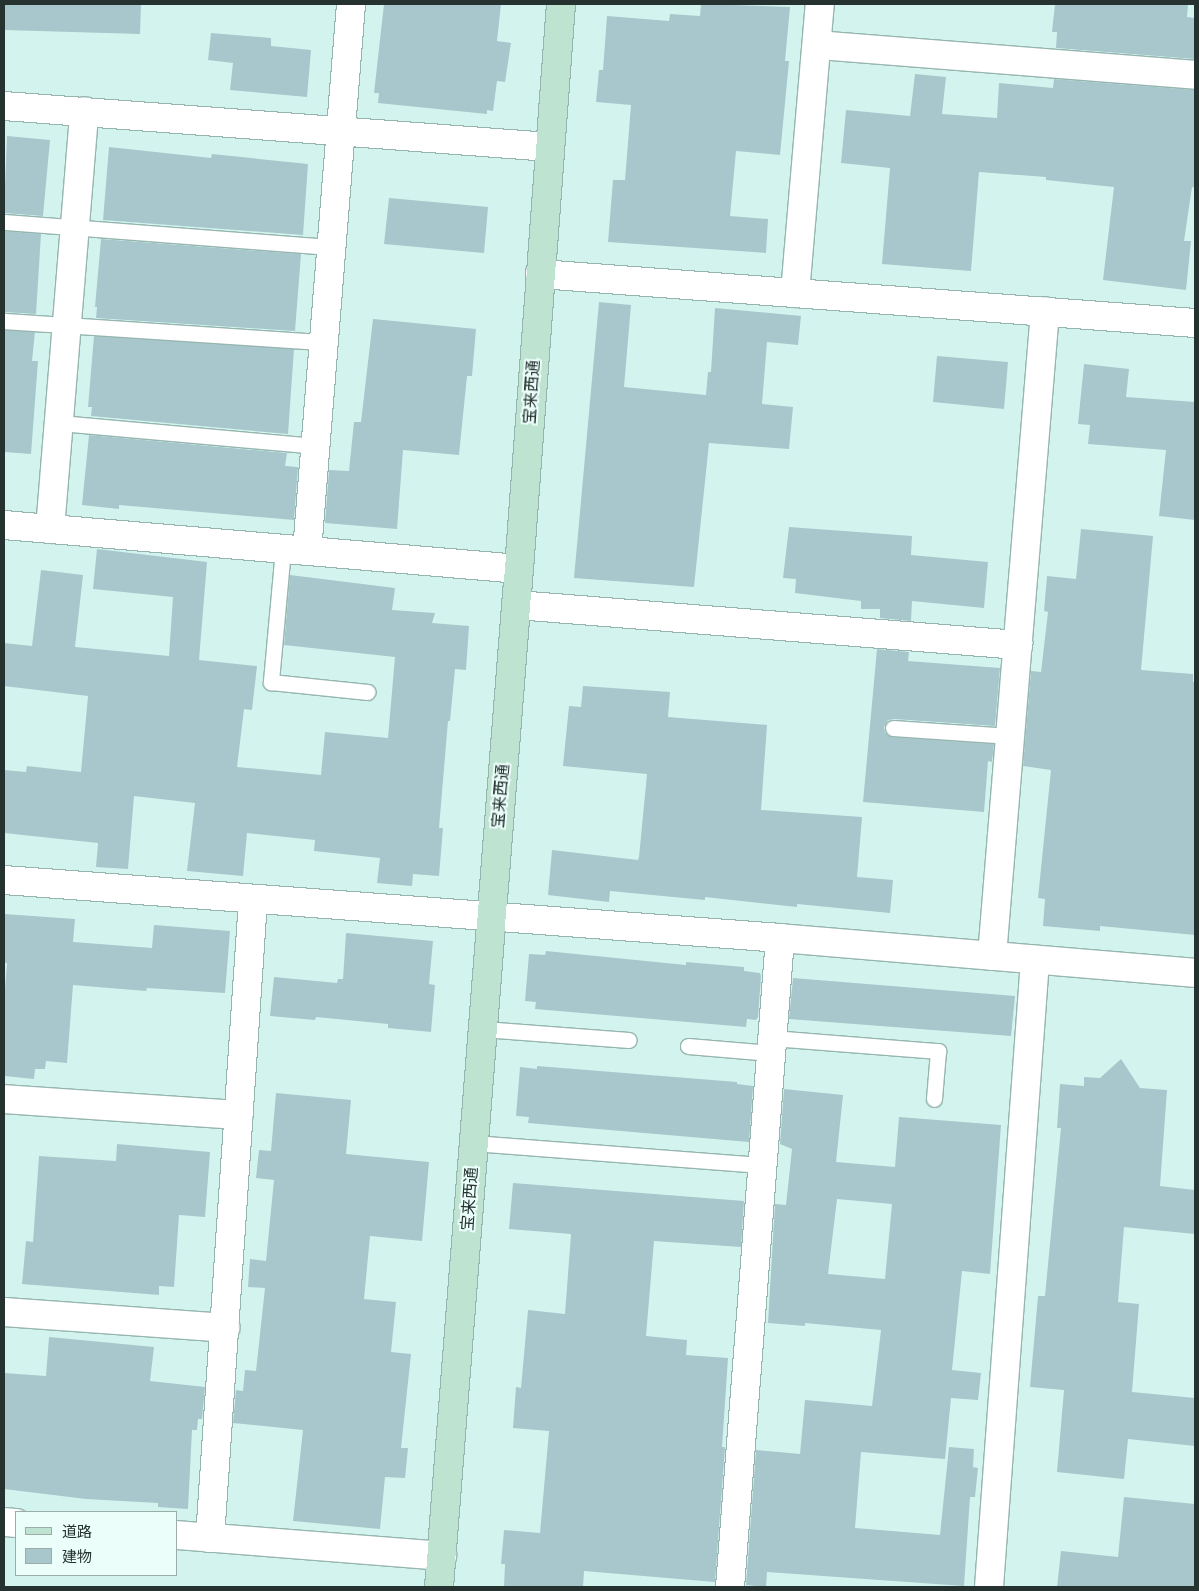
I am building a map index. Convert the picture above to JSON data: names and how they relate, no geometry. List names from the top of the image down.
{
  "streets": {
    "street": ["宝来西通"]
  },
  "legend": ["道路", "建物"]
}
